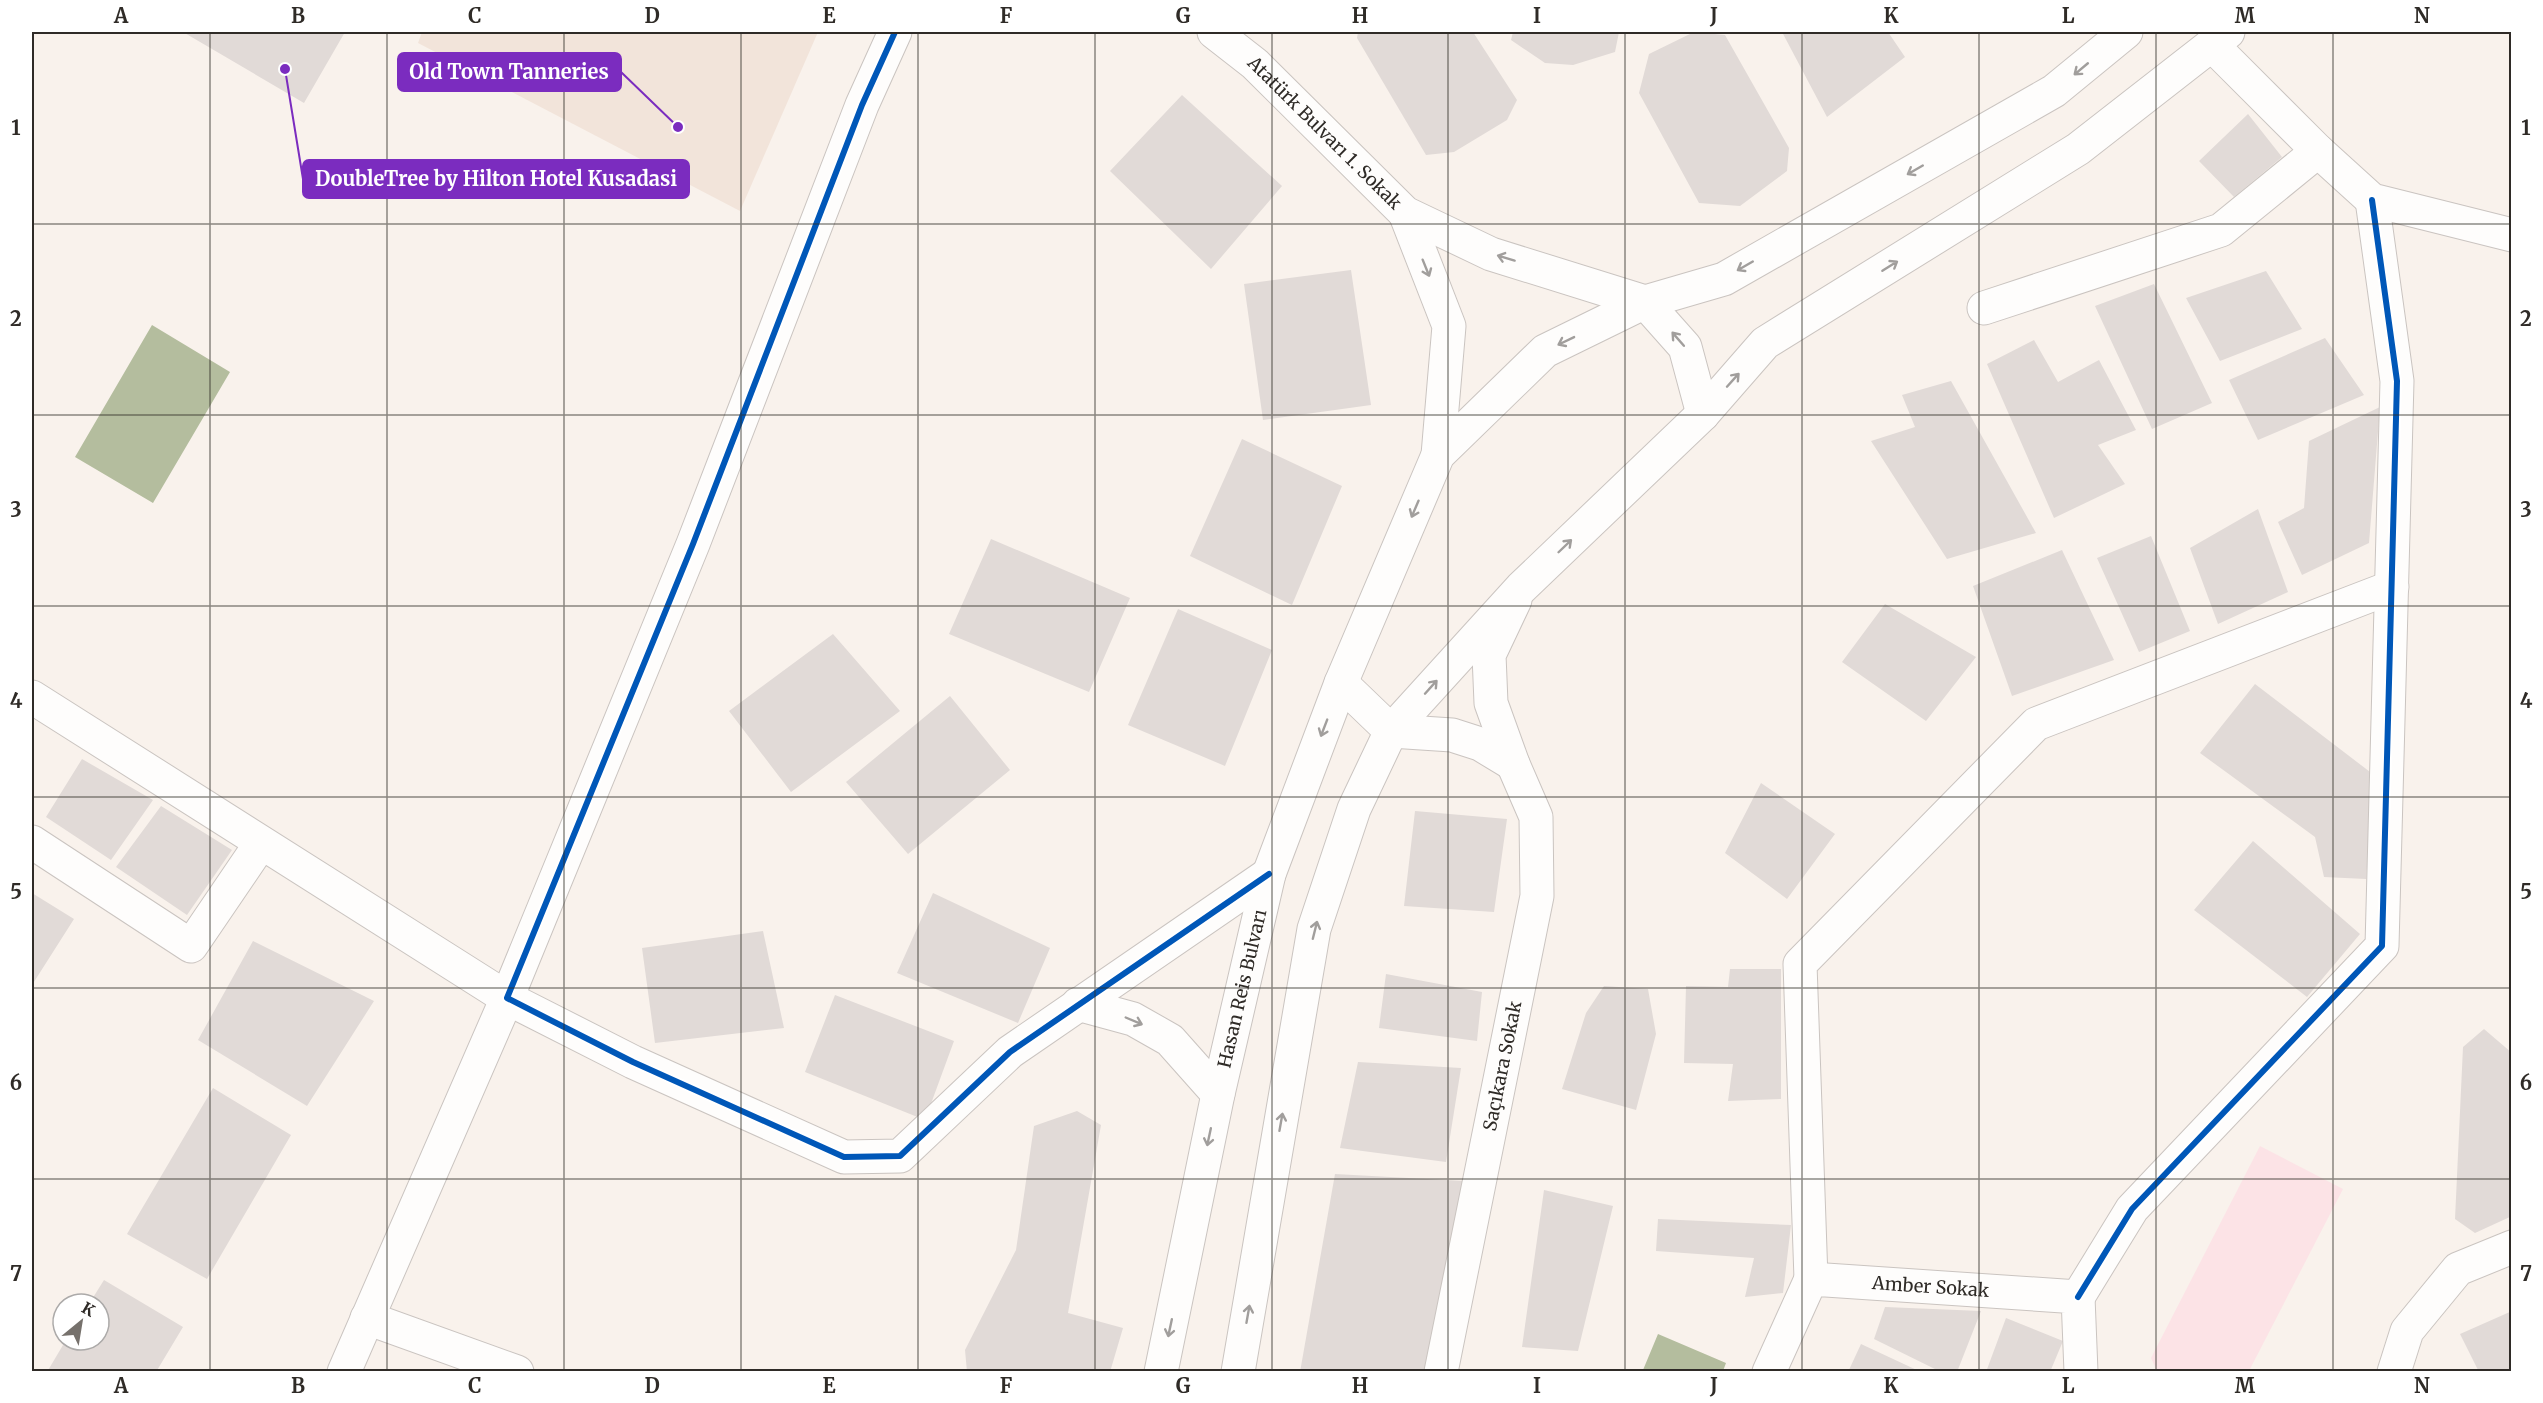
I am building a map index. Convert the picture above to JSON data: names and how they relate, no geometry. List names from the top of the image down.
{
  "streets": {
    "street": [
      "Atatürk Bulvarı 1. Sokak",
      "Hasan Reis Bulvarı",
      "Saçıkara Sokak",
      "Amber Sokak"
    ]
  },
  "places": ["DoubleTree by Hilton Hotel Kusadasi", "Old Town Tanneries"],
  "north": "top right",
  "grid": {
    "columns": [
      "A",
      "B",
      "C",
      "D",
      "E",
      "F",
      "G",
      "H",
      "I",
      "J",
      "K",
      "L",
      "M",
      "N"
    ],
    "rows": [
      "1",
      "2",
      "3",
      "4",
      "5",
      "6",
      "7"
    ]
  }
}
